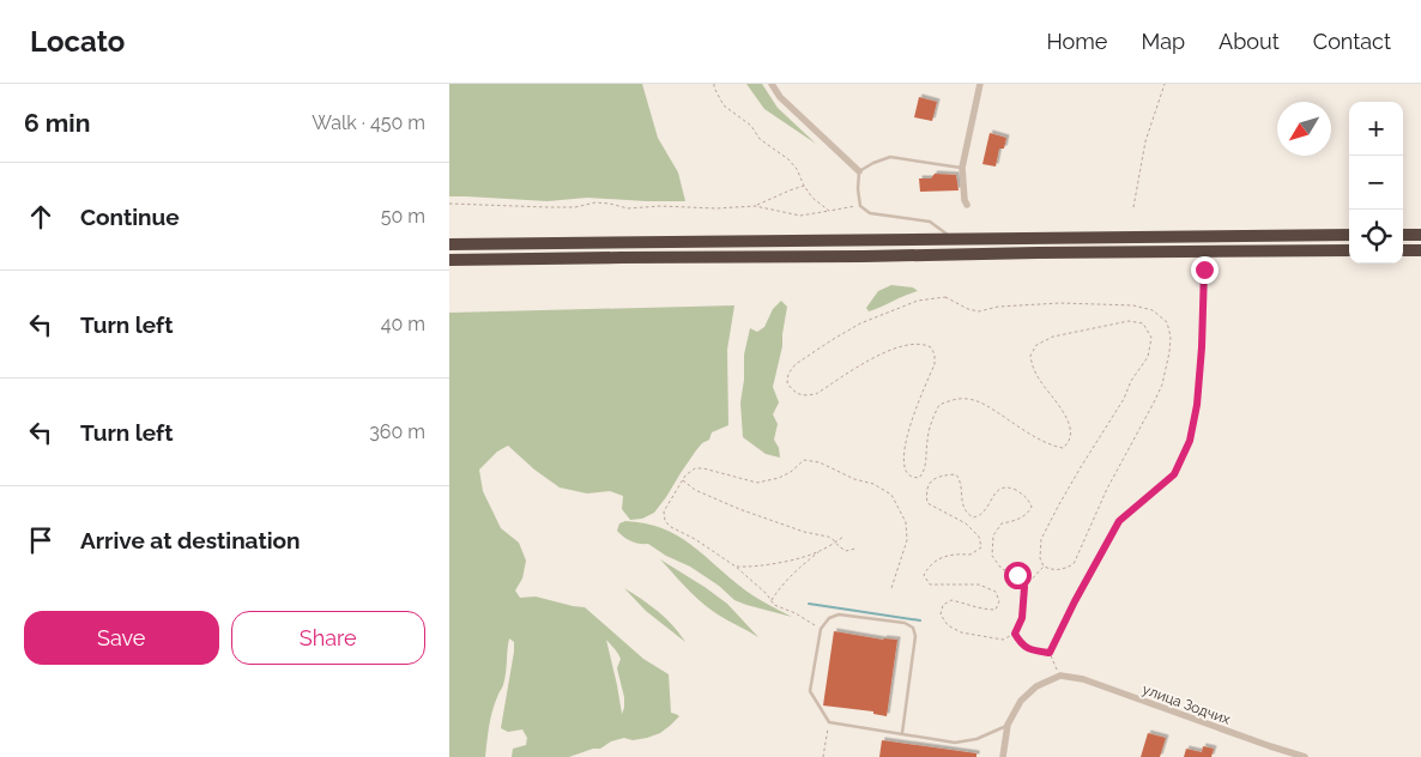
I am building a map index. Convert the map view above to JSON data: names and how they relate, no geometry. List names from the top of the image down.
{
  "streets": {
    "street": ["улица Зодчих"]
  },
  "north": "bottom left",
  "page": {
    "header": "Locato",
    "nav": [
      "Home",
      "Map",
      "About",
      "Contact"
    ],
    "heading": ["6 min", "Walk · 450 m"],
    "map_buttons": ["+", "−"],
    "list": [
      ["Continue", "50 m"],
      ["Turn left", "40 m"],
      ["Turn left", "360 m"],
      "Arrive at destination"
    ],
    "buttons": ["Save", "Share"]
  }
}
